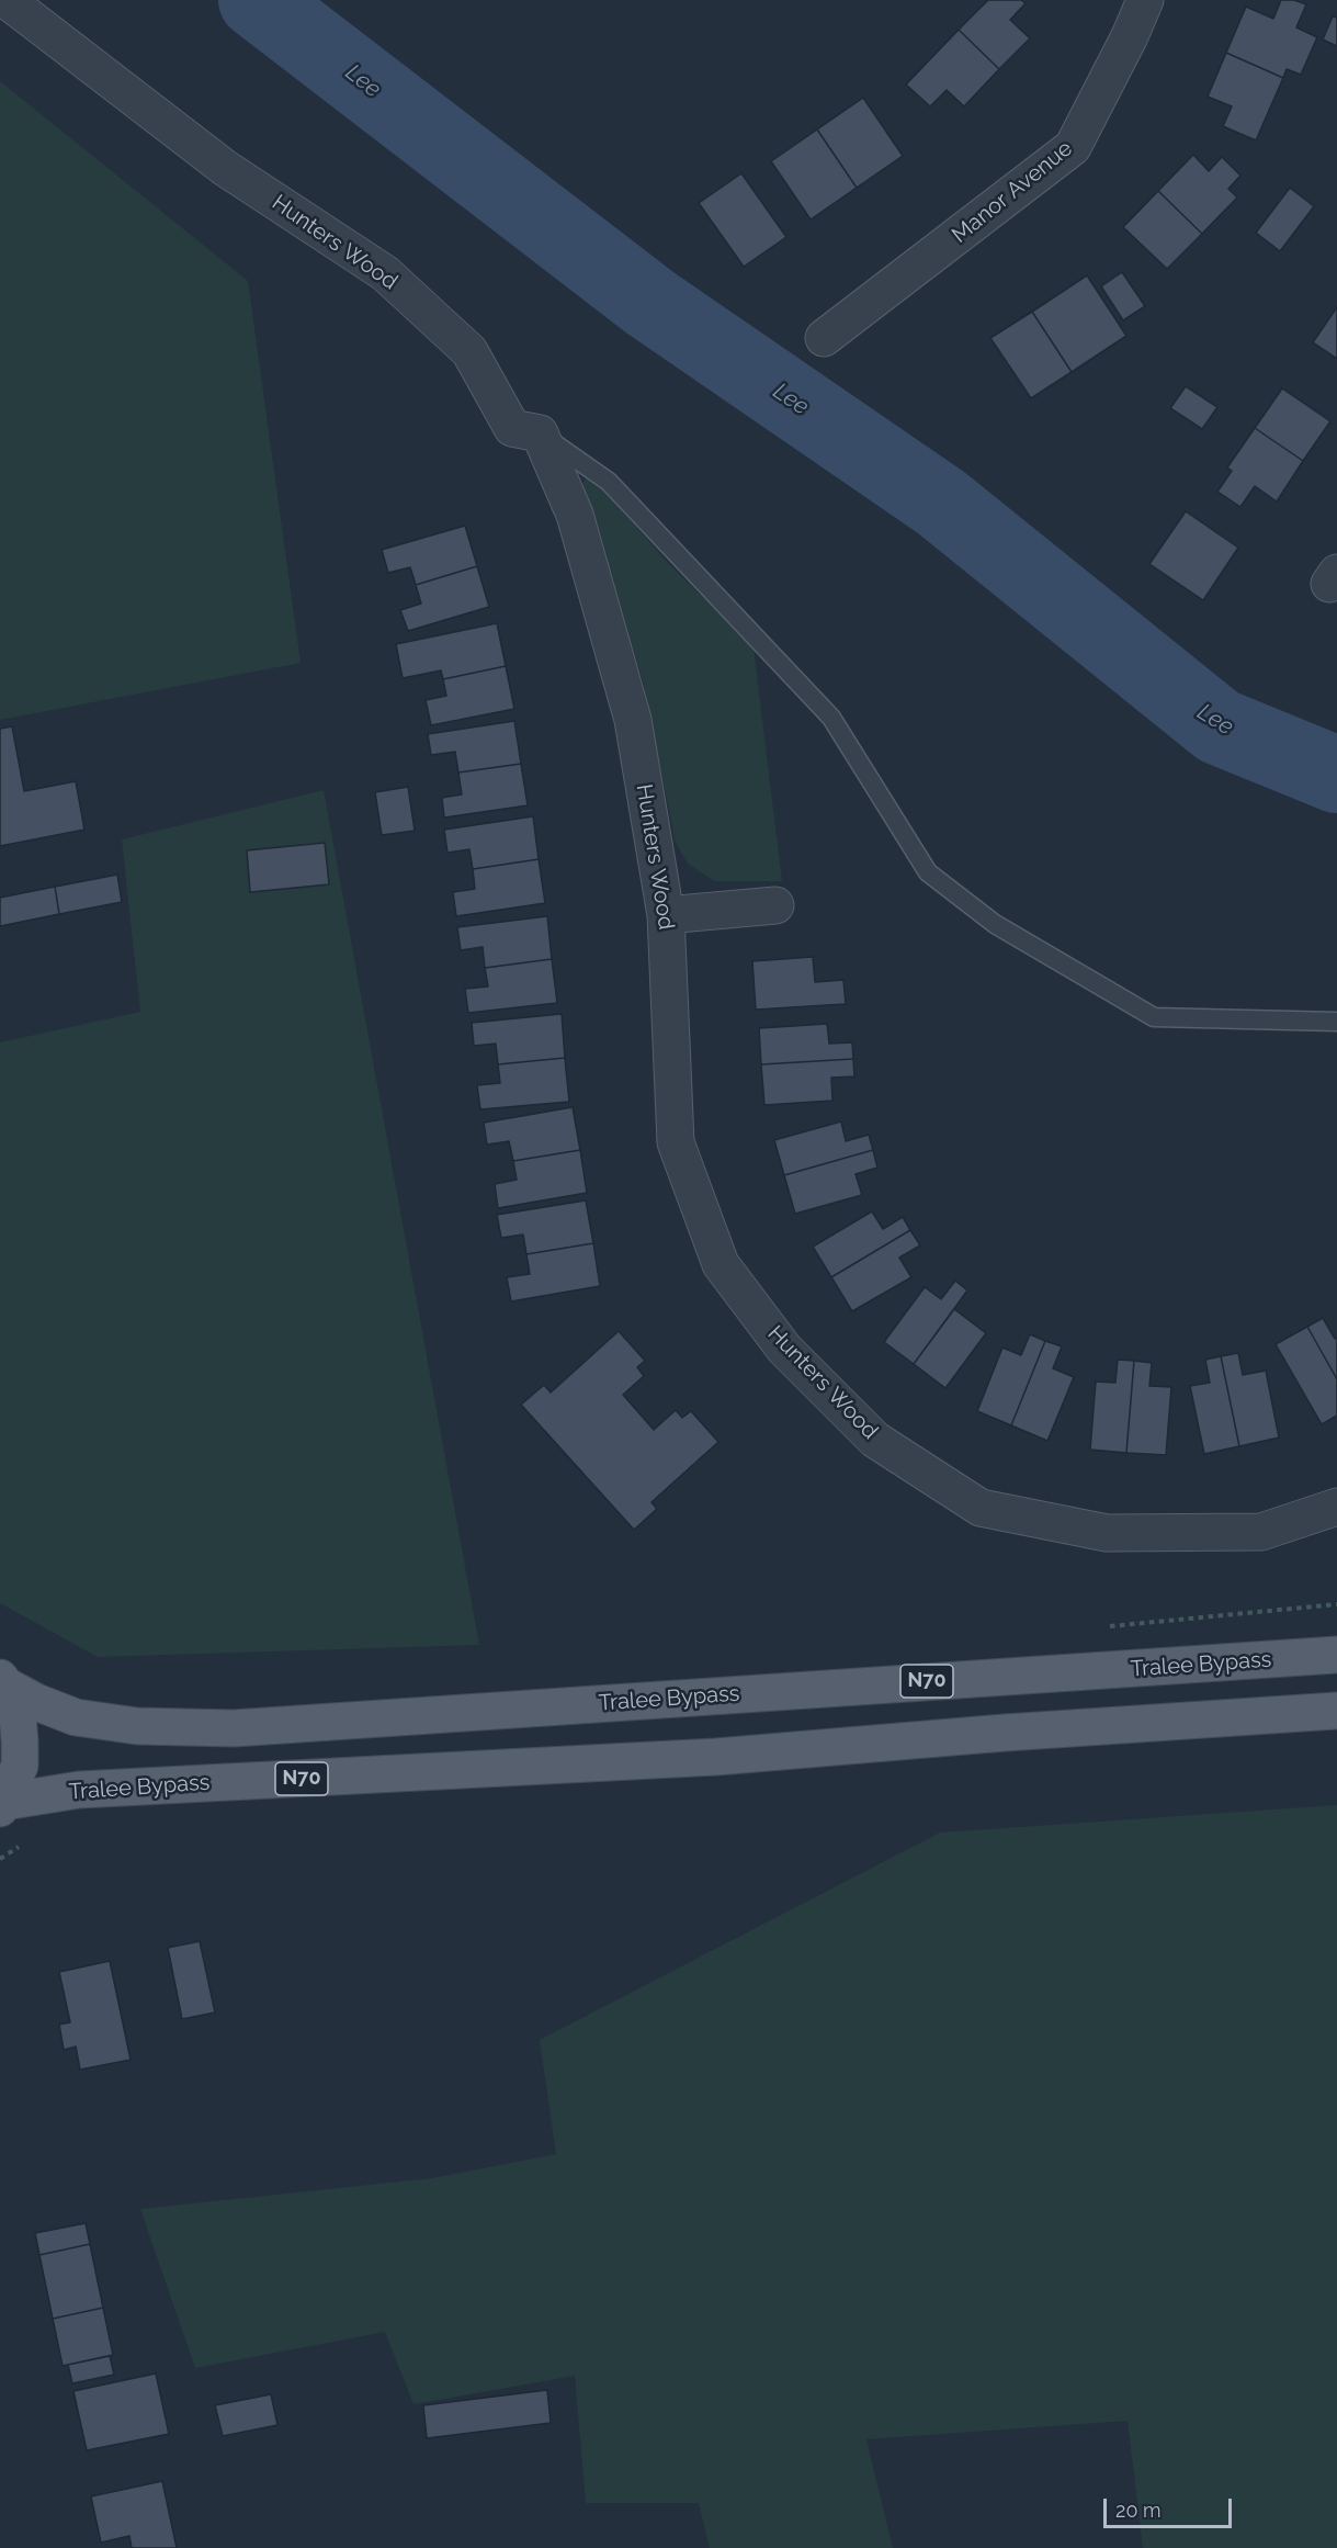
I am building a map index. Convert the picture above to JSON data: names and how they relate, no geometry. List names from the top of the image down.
{
  "streets": {
    "main road": ["Tralee Bypass", "N70"],
    "street": ["Manor Avenue", "Hunters Wood"]
  },
  "crossings": [
    ["Tralee Bypass", "N70"]
  ],
  "water": ["Lee"],
  "scale_bar": "20 m"
}
